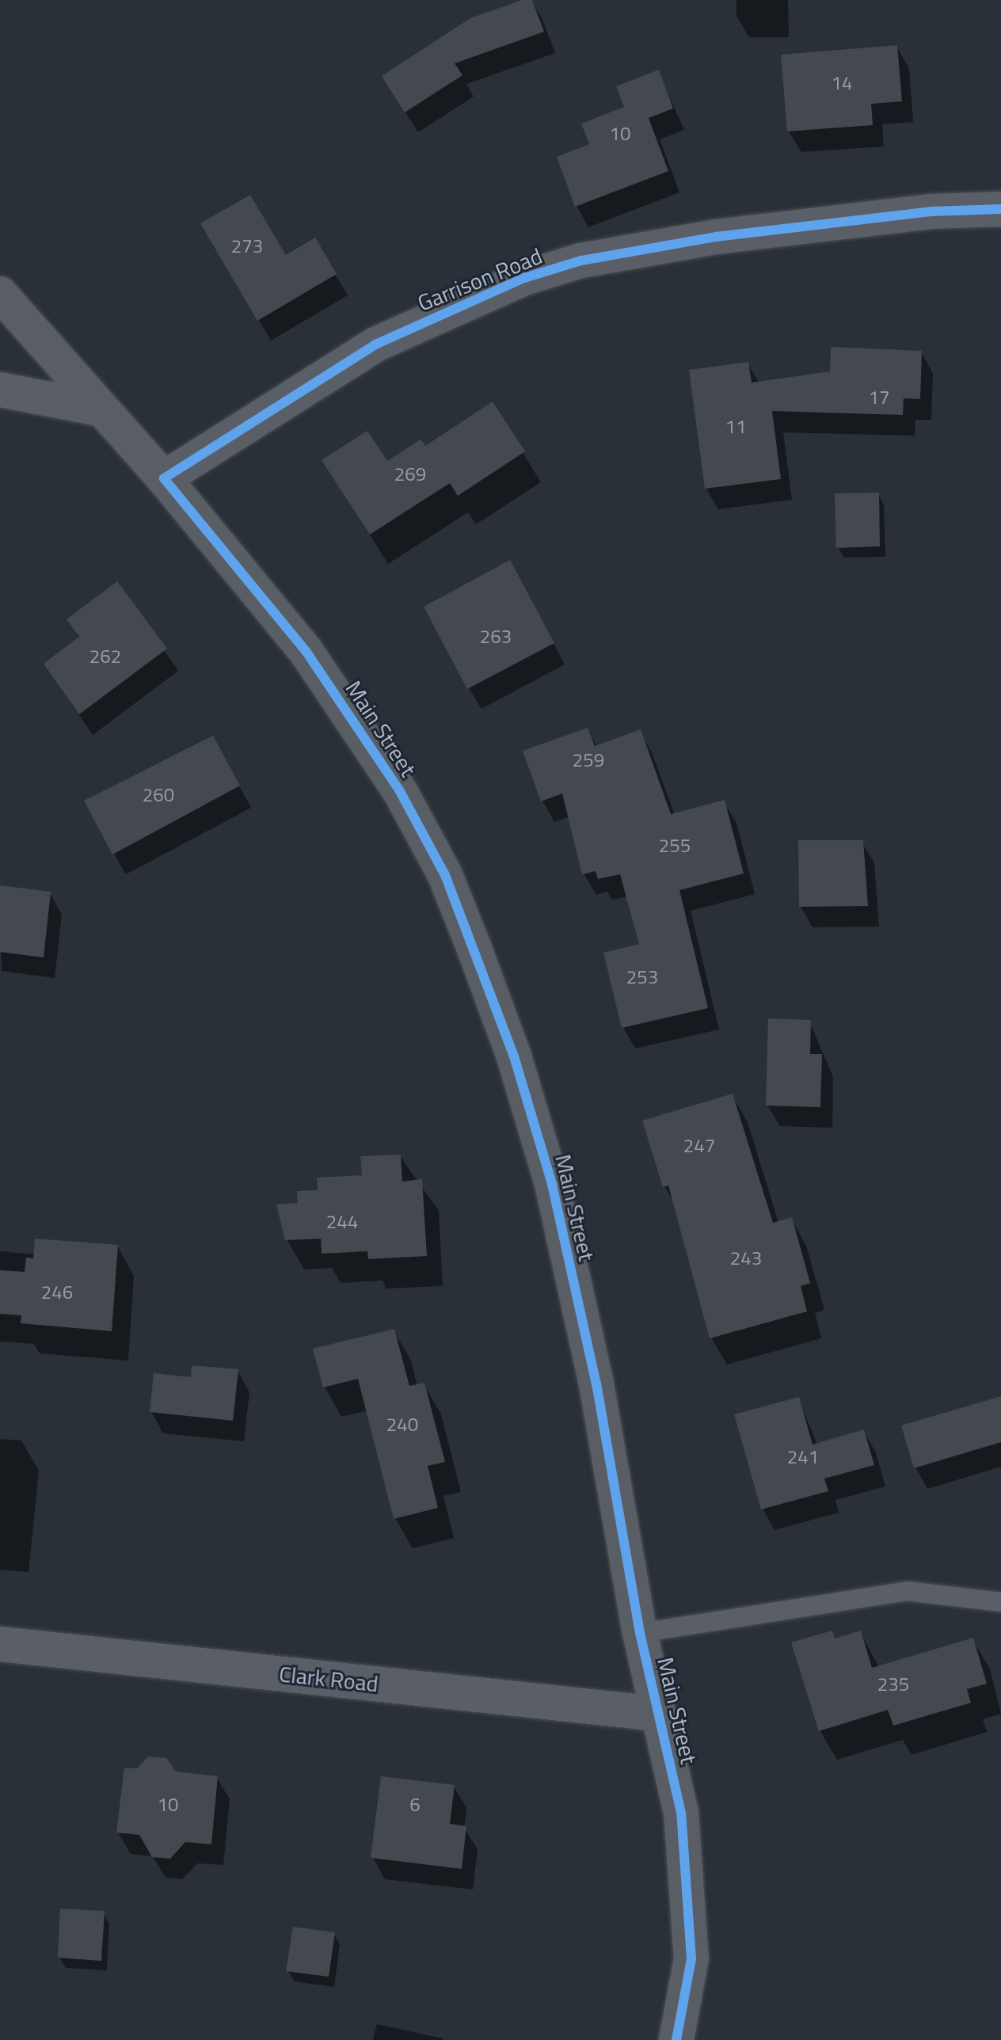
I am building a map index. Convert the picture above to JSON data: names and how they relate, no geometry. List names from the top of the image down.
{
  "streets": {
    "main road": ["Main Street"],
    "street": ["Garrison Road", "Clark Road"]
  },
  "crossings": [
    ["Garrison Road", "Main Street"],
    ["Main Street", "Clark Road"]
  ],
  "house_numbers": [
    "14",
    "10",
    "273",
    "17",
    "11",
    "269",
    "263",
    "262",
    "259",
    "260",
    "255",
    "253",
    "247",
    "244",
    "243",
    "246",
    "240",
    "241",
    "235",
    "10",
    "6"
  ]
}
